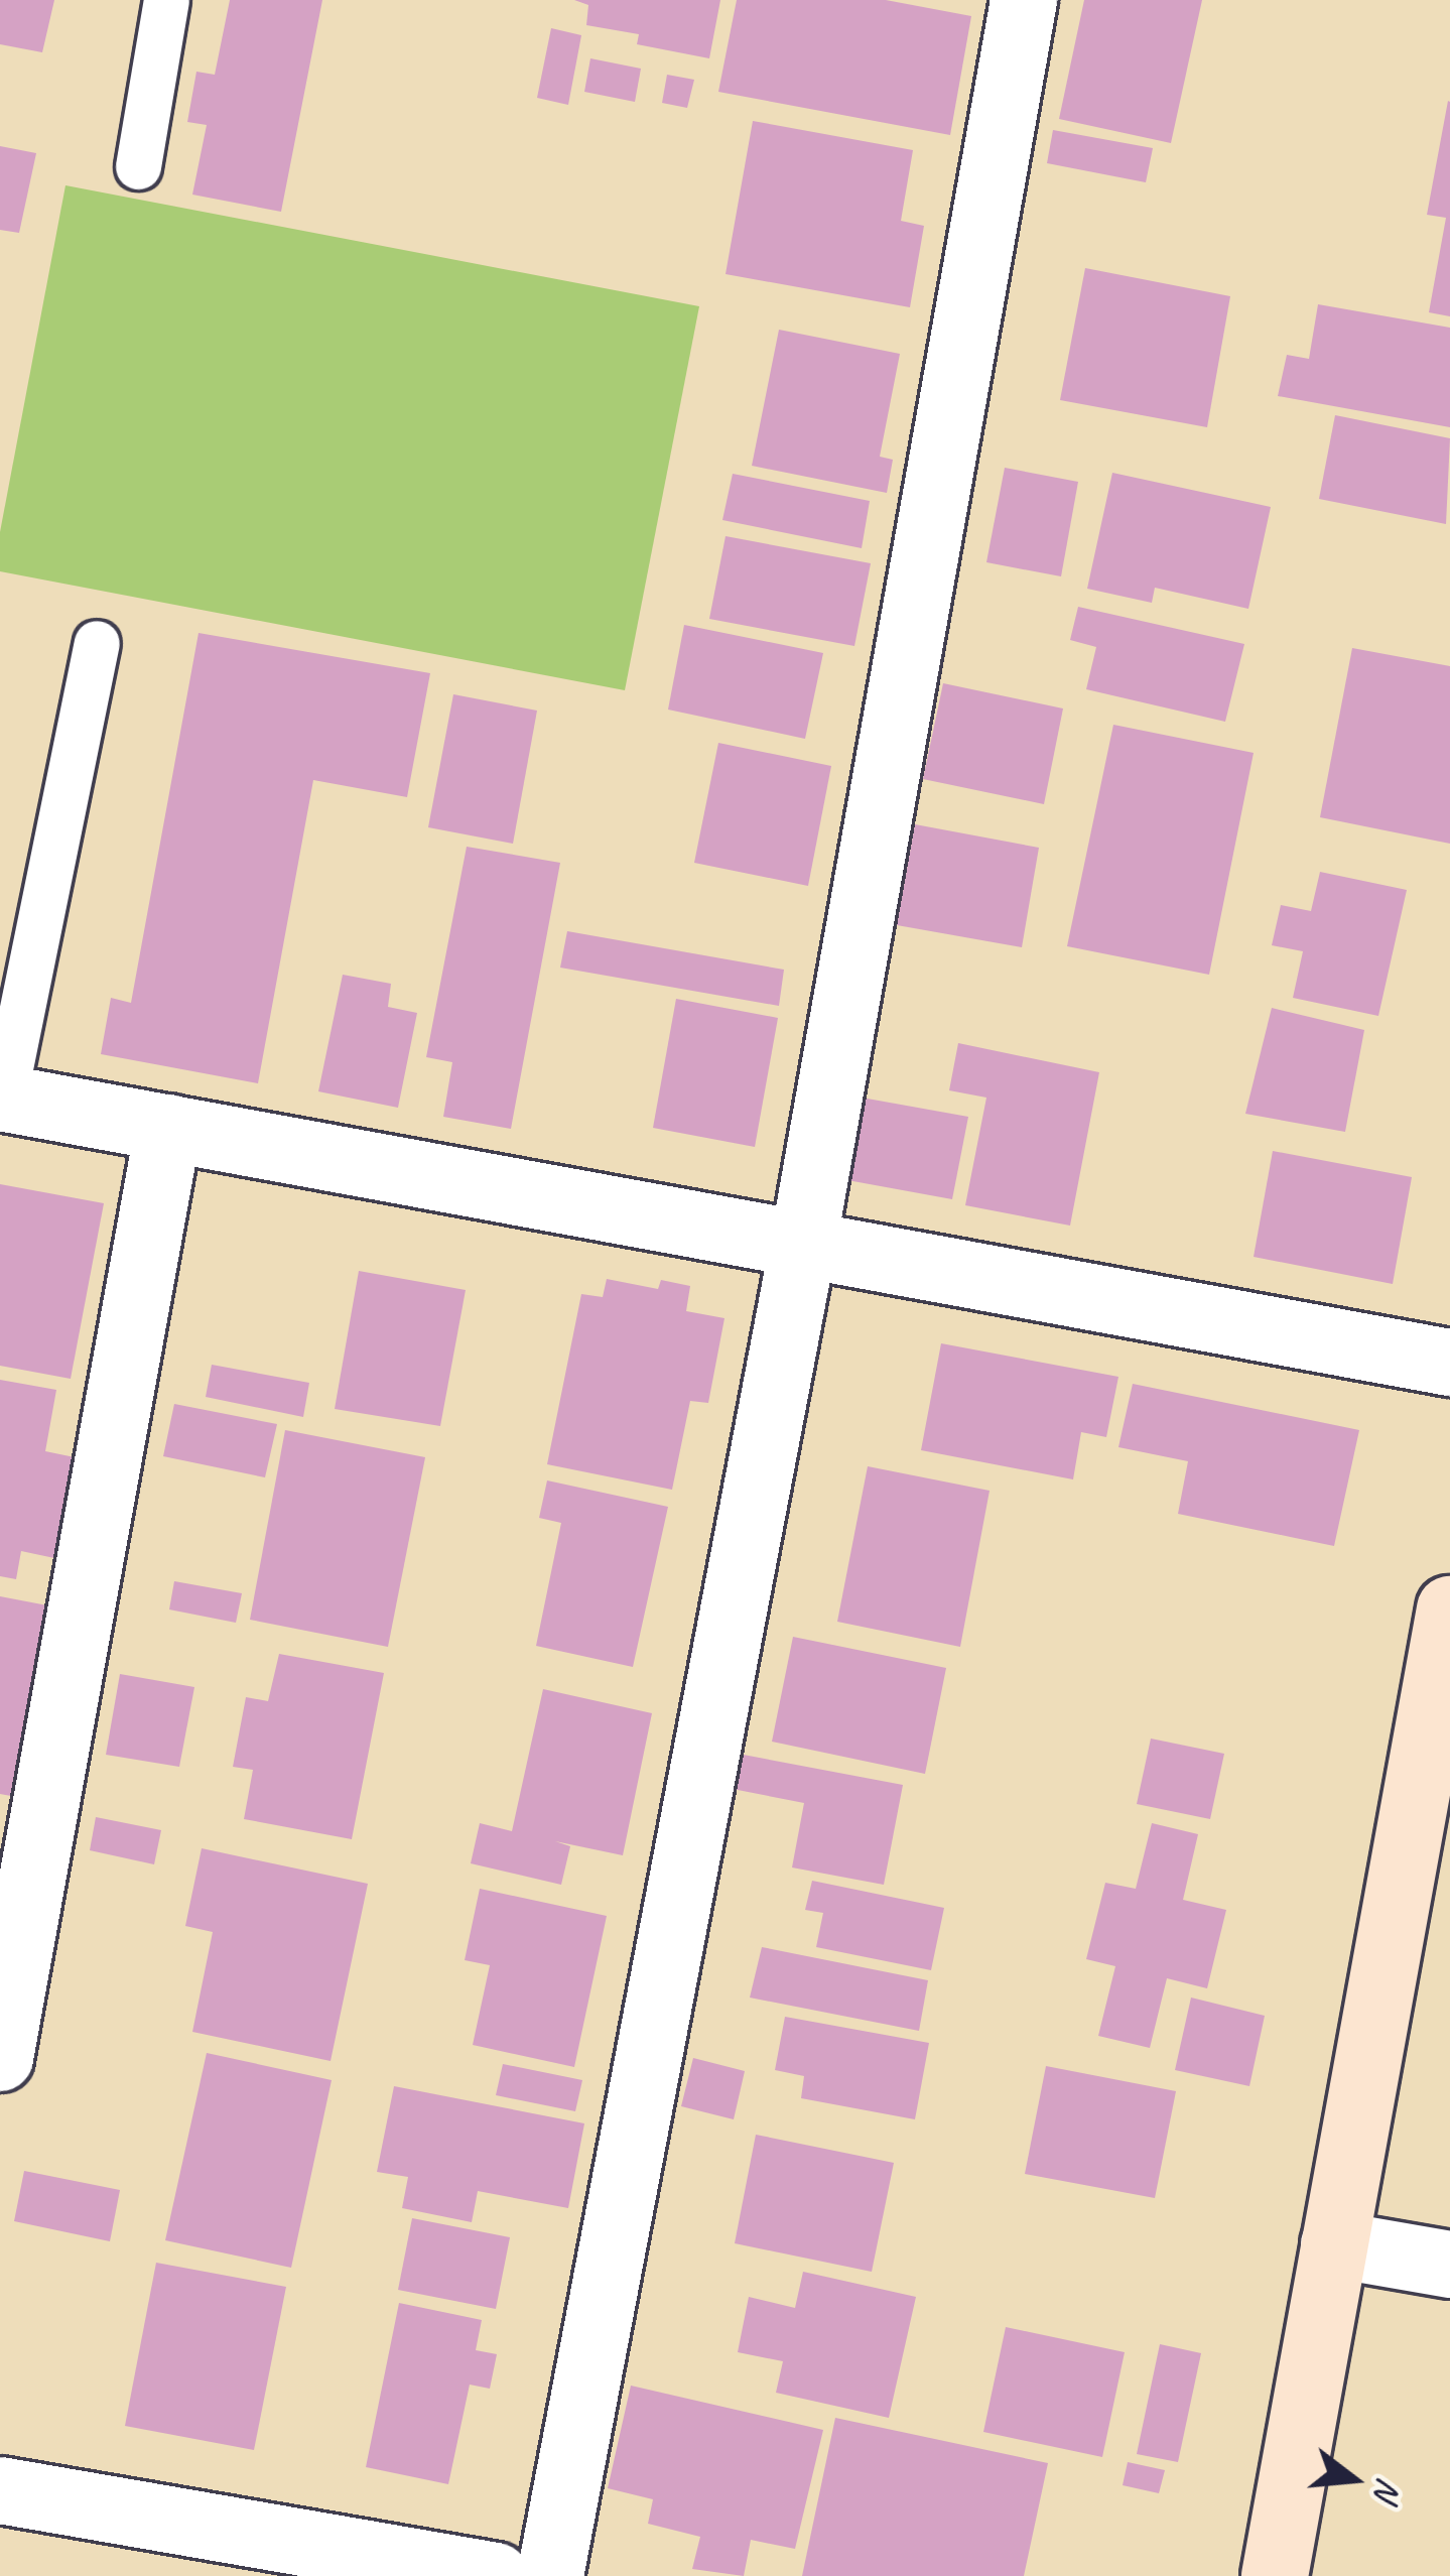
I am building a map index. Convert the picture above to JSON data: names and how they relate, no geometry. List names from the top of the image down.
{
  "north": "right"
}
